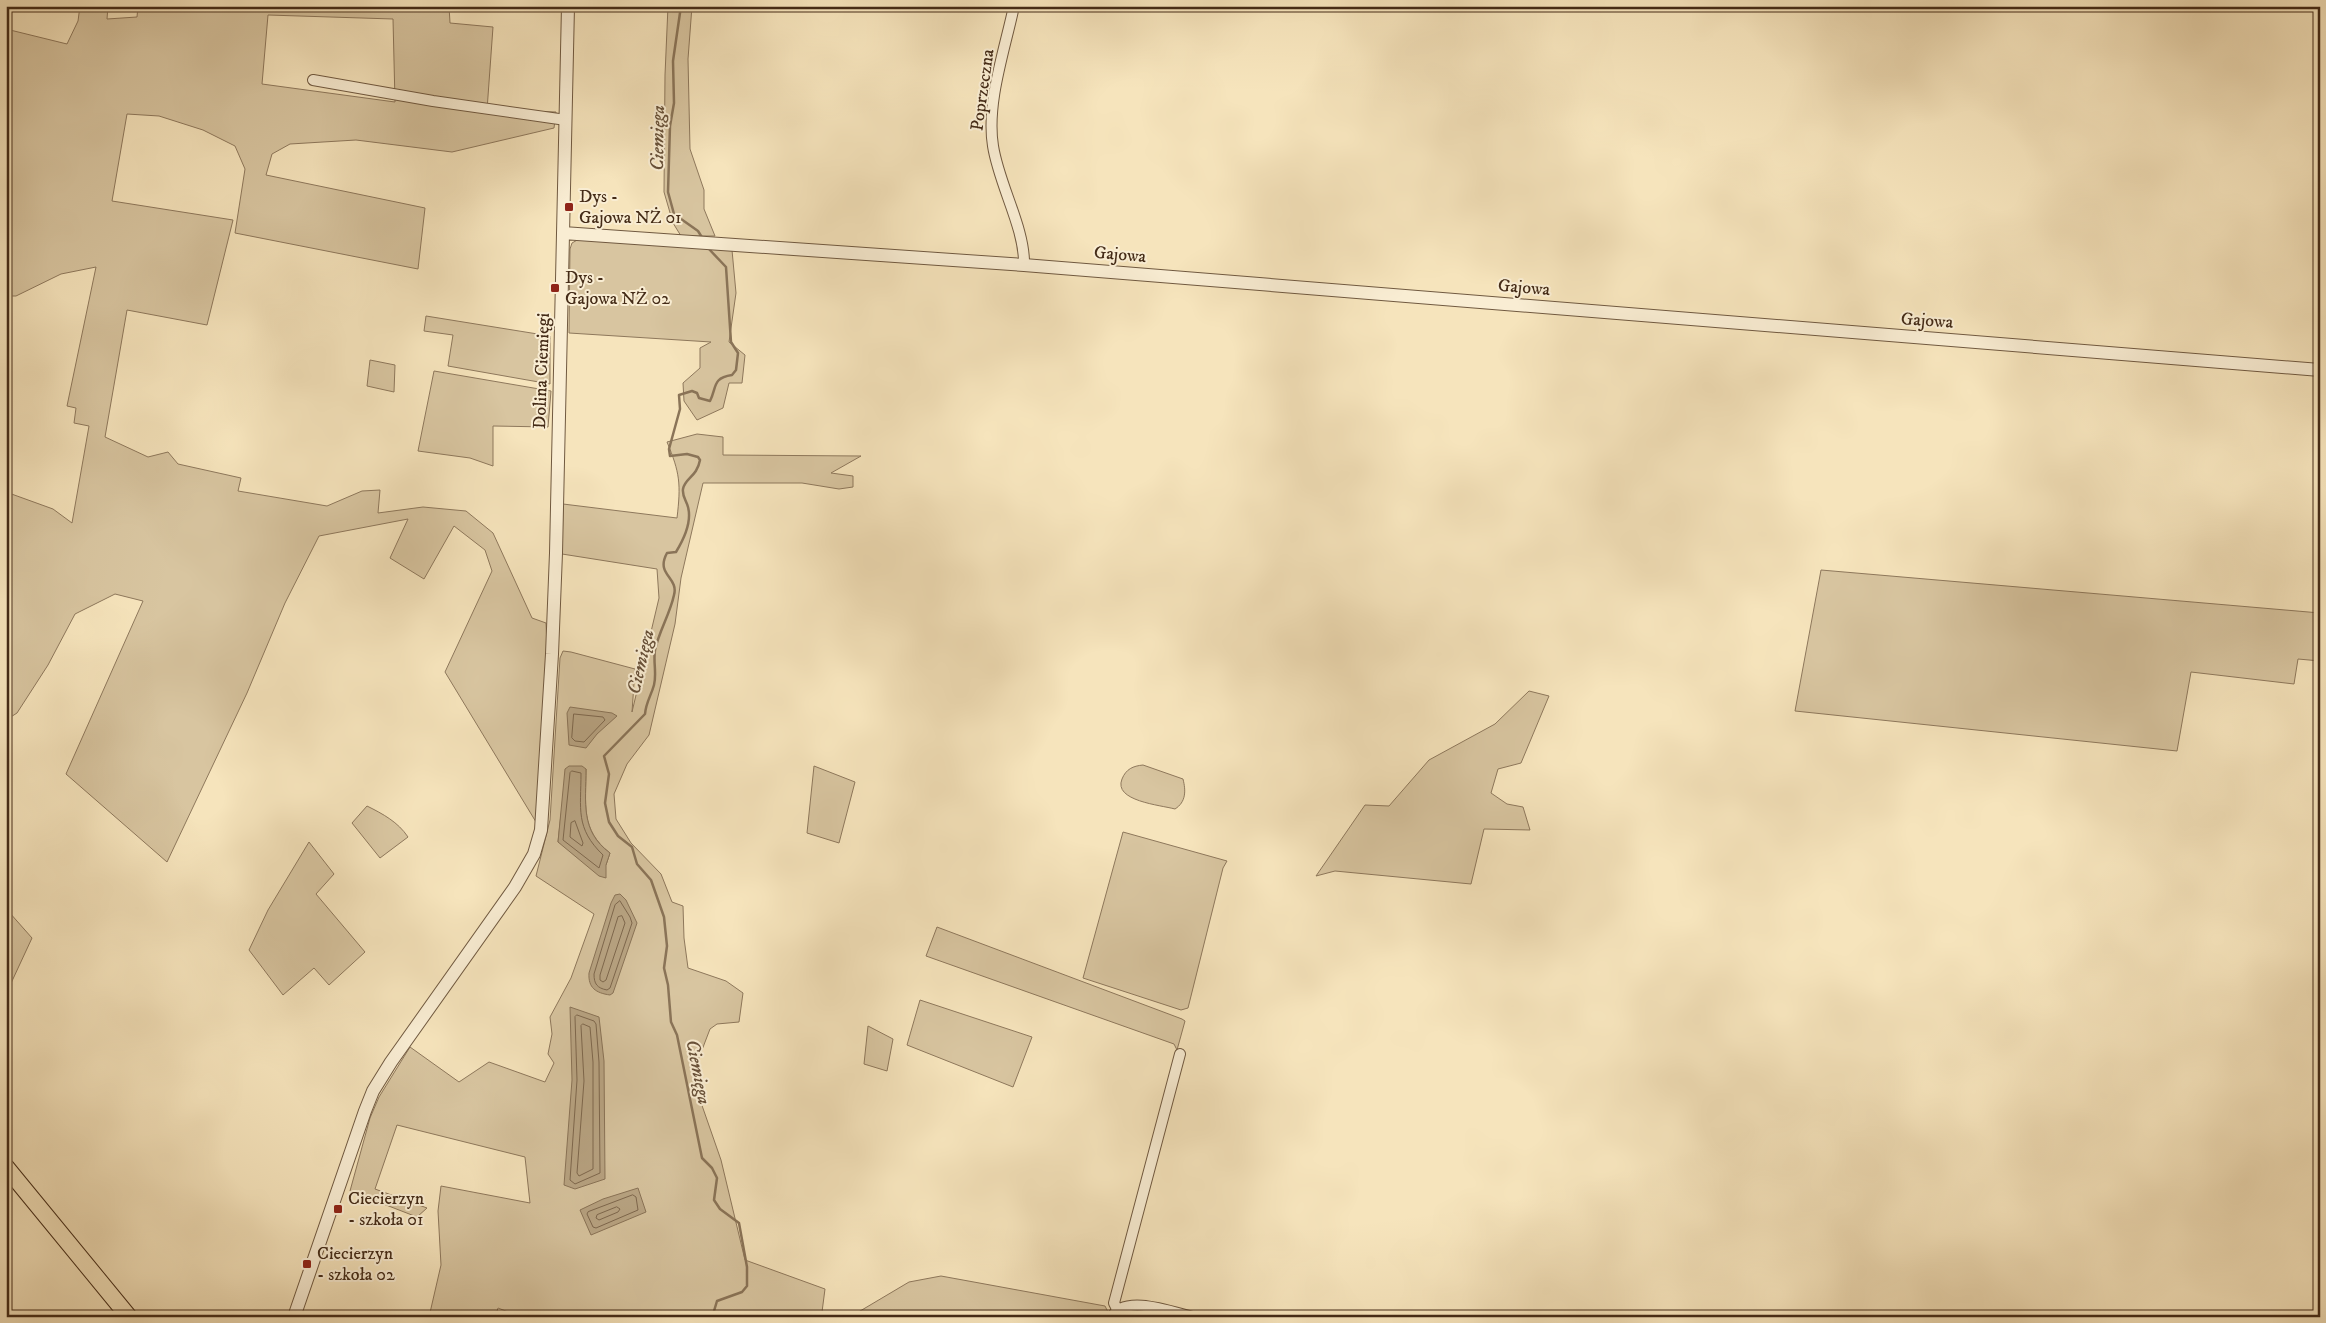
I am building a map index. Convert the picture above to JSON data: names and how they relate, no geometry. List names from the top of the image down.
{
  "streets": {
    "street": ["Poprzeczna", "Gajowa", "Dolina Ciemięgi"]
  },
  "crossings": [
    ["Poprzeczna", "Gajowa"],
    ["Gajowa", "Dolina Ciemięgi"]
  ],
  "water": ["Ciemięga"],
  "places": {
    "transit": [
      "Dys - Gajowa NŻ 01",
      "Dys - Gajowa NŻ 02",
      "Ciecierzyn - szkoła 01",
      "Ciecierzyn - szkoła 02"
    ]
  }
}
